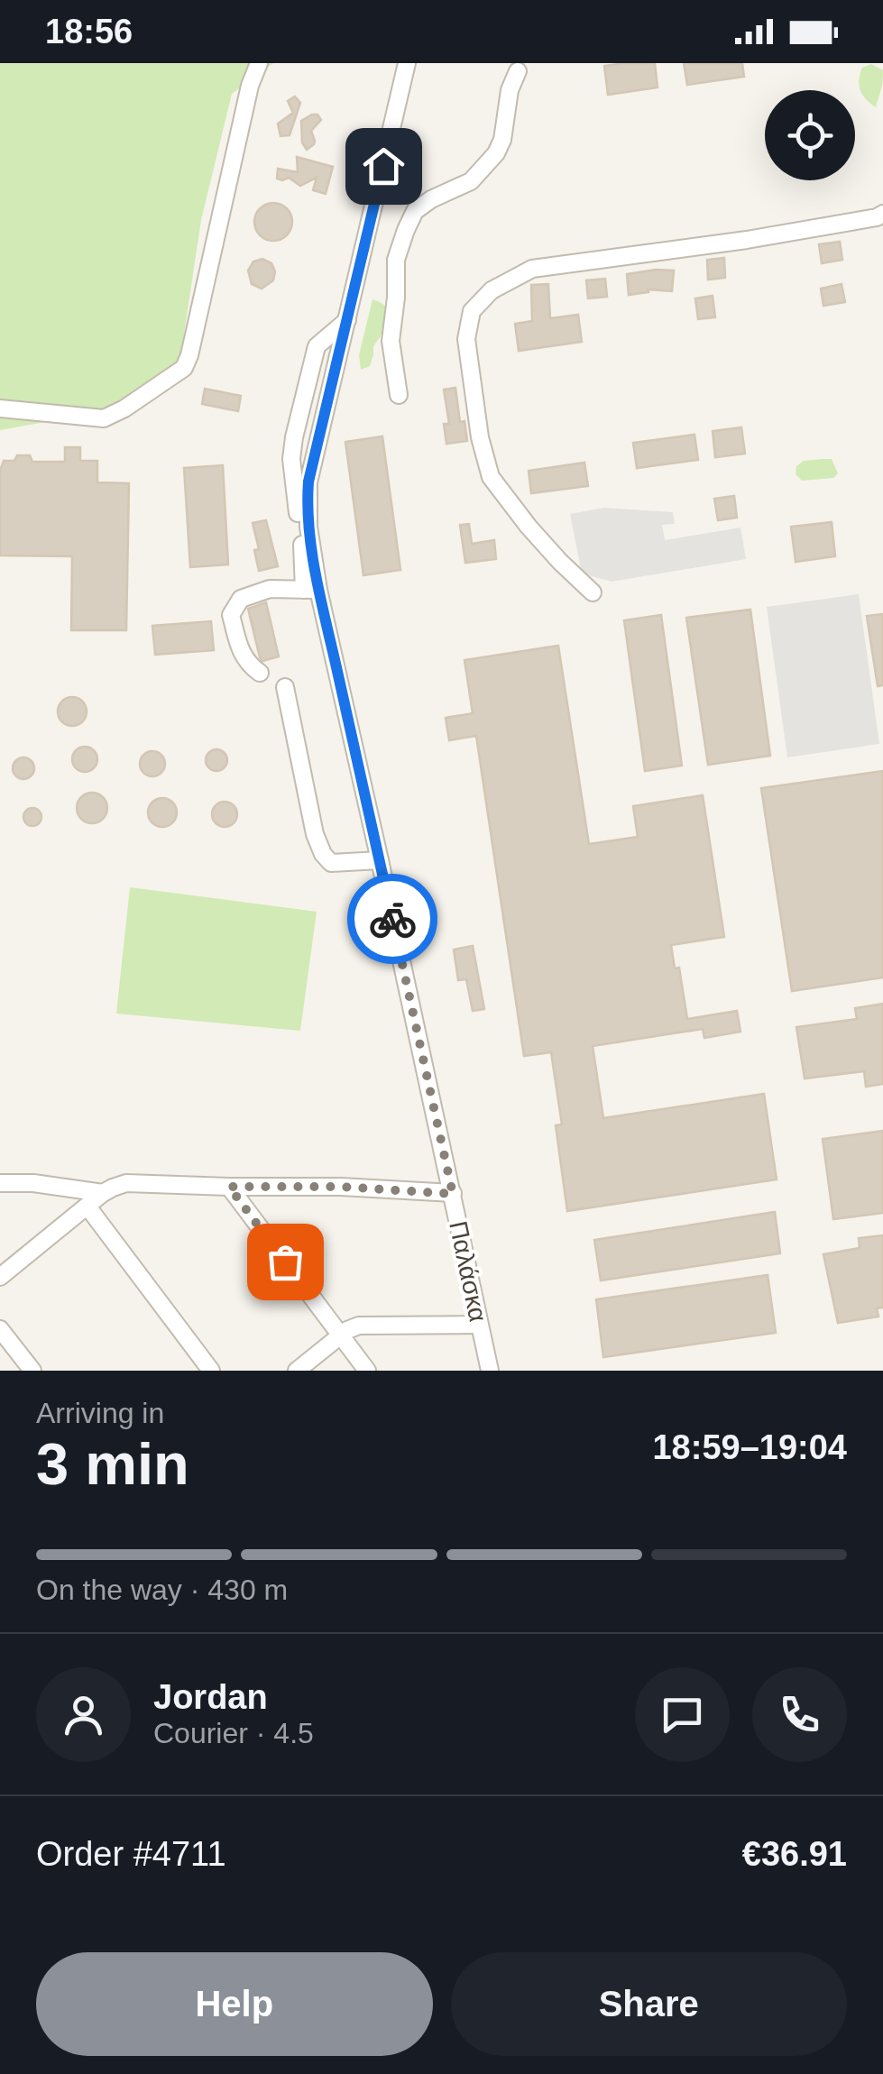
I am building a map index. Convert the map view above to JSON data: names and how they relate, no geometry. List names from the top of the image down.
{
  "streets": {
    "street": ["Παλάσκα"]
  },
  "page": {
    "status": "18:56",
    "heading": ["3 min", "Arriving in", "18:59–19:04"],
    "panel": [
      "Jordan",
      "Courier · 4.5",
      "Order #4711",
      "€36.91"
    ],
    "bar": "On the way · 430 m",
    "buttons": ["Help", "Share"]
  }
}
